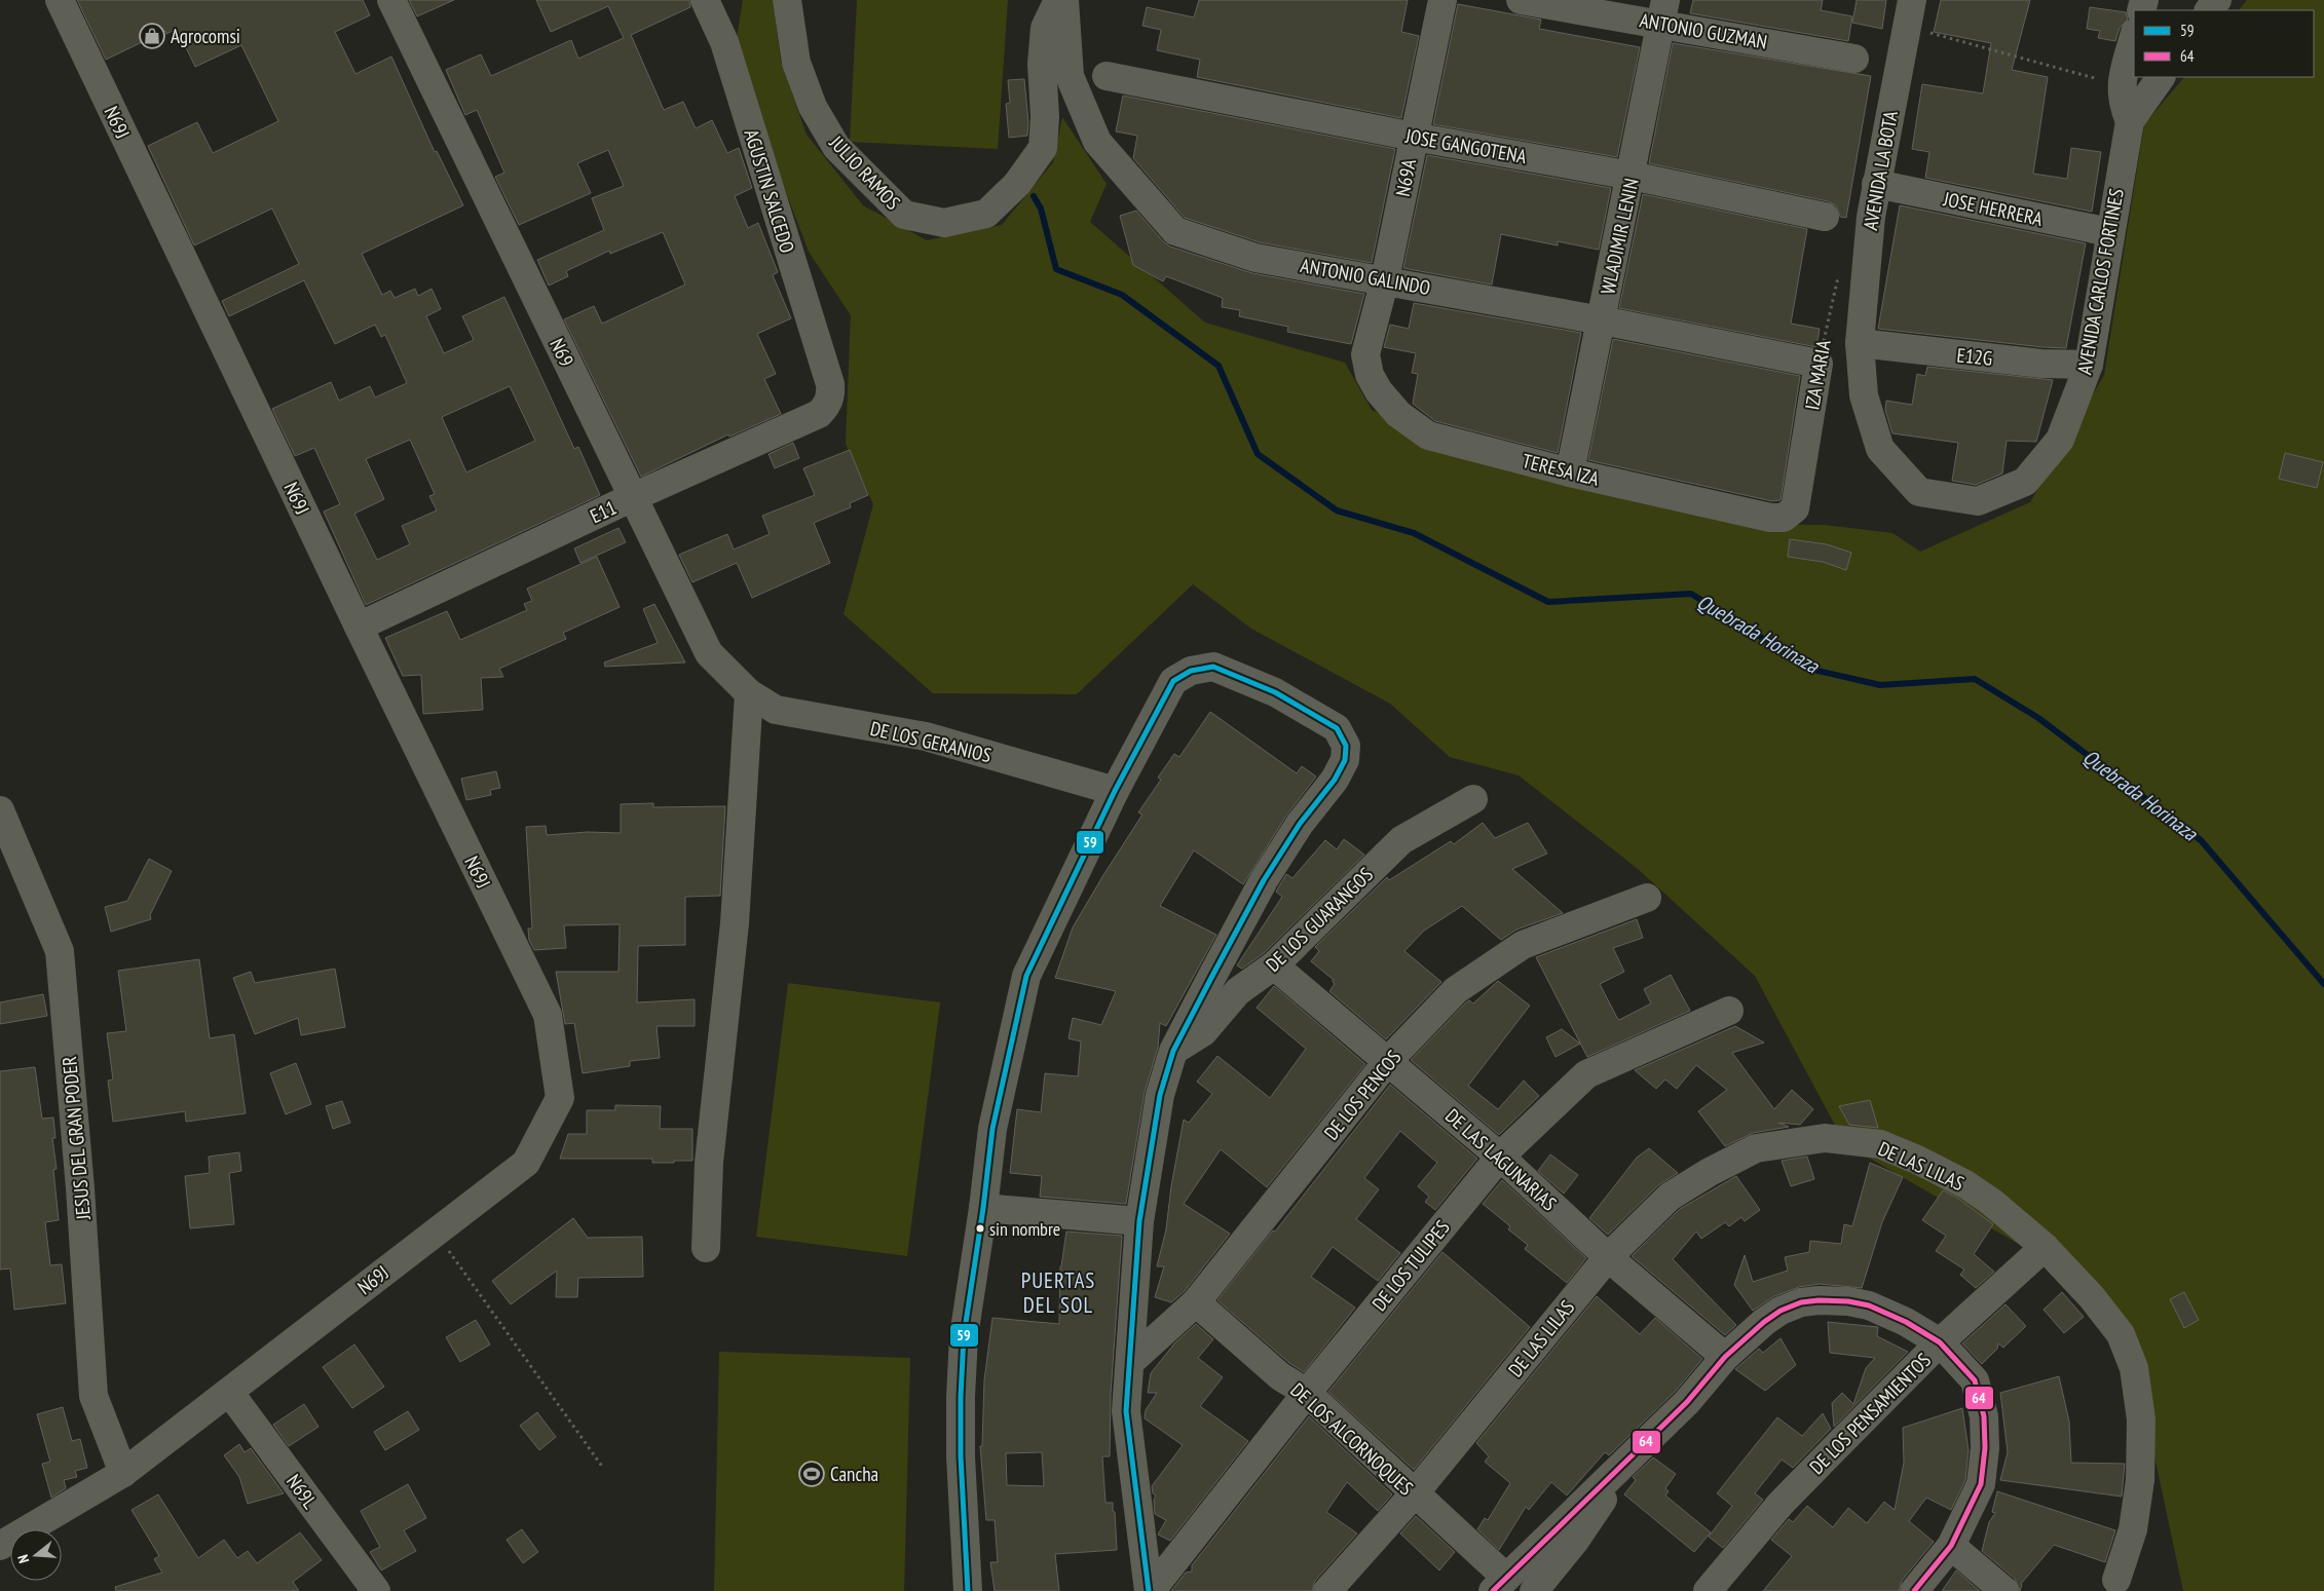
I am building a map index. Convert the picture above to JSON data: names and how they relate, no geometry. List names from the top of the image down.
{
  "streets": {
    "street": [
      "ANTONIO GUZMAN",
      "N69J",
      "JOSE GANGOTENA",
      "AVENIDA LA BOTA",
      "JULIO RAMOS",
      "N69A",
      "AGUSTIN SALCEDO",
      "JOSE HERRERA",
      "WLADIMIR LENIN",
      "ANTONIO GALINDO",
      "AVENIDA CARLOS FORTINES",
      "N69",
      "E12G",
      "IZA MARIA",
      "TERESA IZA",
      "E11",
      "DE LOS GERANIOS",
      "DE LOS GUARANGOS",
      "DE LOS PENCOS",
      "JESUS DEL GRAN PODER",
      "DE LAS LAGUNARIAS",
      "DE LAS LILAS",
      "DE LOS TULIPES",
      "DE LOS PENSAMIENTOS",
      "DE LOS ALCORNOQUES",
      "N69L"
    ]
  },
  "crossings": [
    ["ANTONIO GUZMAN", "WLADIMIR LENIN"],
    ["N69J", "E11"],
    ["N69J", "JESUS DEL GRAN PODER"],
    ["N69J", "N69L"],
    ["JOSE GANGOTENA", "N69A"],
    ["JOSE GANGOTENA", "WLADIMIR LENIN"],
    ["AVENIDA LA BOTA", "JOSE HERRERA"],
    ["AVENIDA LA BOTA", "AVENIDA CARLOS FORTINES"],
    ["AVENIDA LA BOTA", "E12G"],
    ["AVENIDA LA BOTA", "IZA MARIA"],
    ["N69A", "ANTONIO GALINDO"],
    ["N69A", "TERESA IZA"],
    ["AGUSTIN SALCEDO", "E11"],
    ["JOSE HERRERA", "AVENIDA CARLOS FORTINES"],
    ["WLADIMIR LENIN", "ANTONIO GALINDO"],
    ["WLADIMIR LENIN", "TERESA IZA"],
    ["ANTONIO GALINDO", "IZA MARIA"],
    ["AVENIDA CARLOS FORTINES", "E12G"],
    ["N69", "E11"],
    ["N69", "DE LOS GERANIOS"],
    ["IZA MARIA", "TERESA IZA"],
    ["DE LOS GUARANGOS", "DE LAS LAGUNARIAS"],
    ["DE LOS PENCOS", "DE LAS LAGUNARIAS"],
    ["DE LOS PENCOS", "DE LOS ALCORNOQUES"],
    ["DE LAS LAGUNARIAS", "DE LAS LILAS"],
    ["DE LAS LAGUNARIAS", "DE LOS TULIPES"],
    ["DE LAS LILAS", "DE LOS PENSAMIENTOS"],
    ["DE LAS LILAS", "DE LOS ALCORNOQUES"],
    ["DE LOS TULIPES", "DE LOS ALCORNOQUES"]
  ],
  "districts": ["PUERTAS DEL SOL"],
  "water": ["Quebrada Horinaza"],
  "places": {
    "shop": ["Agrocomsi"],
    "other": ["sin nombre"],
    "sports": ["Cancha"]
  },
  "lines": ["transit line 59", "transit line 64"],
  "legend": ["59", "64"],
  "north": "left"
}
